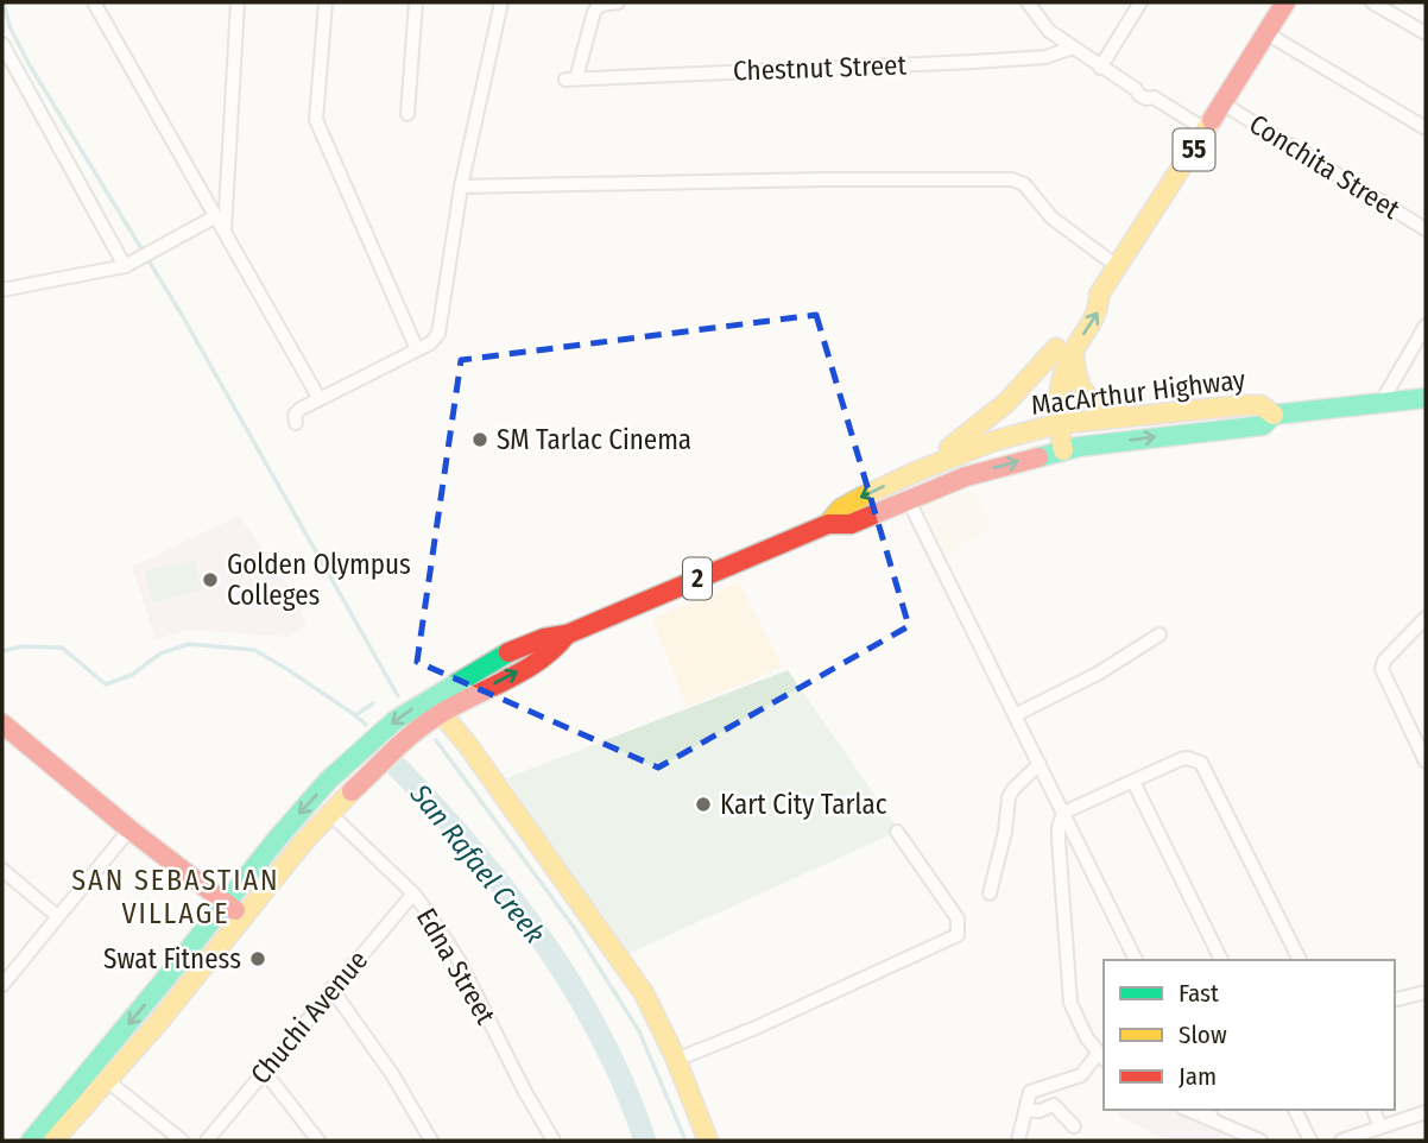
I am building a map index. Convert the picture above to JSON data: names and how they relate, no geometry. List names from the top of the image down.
{
  "streets": {
    "main road": ["55", "MacArthur Highway", "2"],
    "street": [
      "Chestnut Street",
      "Conchita Street",
      "Edna Street",
      "Chuchi Avenue"
    ]
  },
  "crossings": [
    ["55", "Conchita Street"],
    ["55", "MacArthur Highway"],
    ["MacArthur Highway", "Edna Street"],
    ["Edna Street", "Chuchi Avenue"]
  ],
  "districts": ["SAN SEBASTIAN VILLAGE"],
  "water": ["San Rafael Creek"],
  "places": [
    "SM Tarlac Cinema",
    "Golden Olympus Colleges",
    "Kart City Tarlac",
    "Swat Fitness"
  ],
  "legend": ["Fast", "Slow", "Jam"]
}
